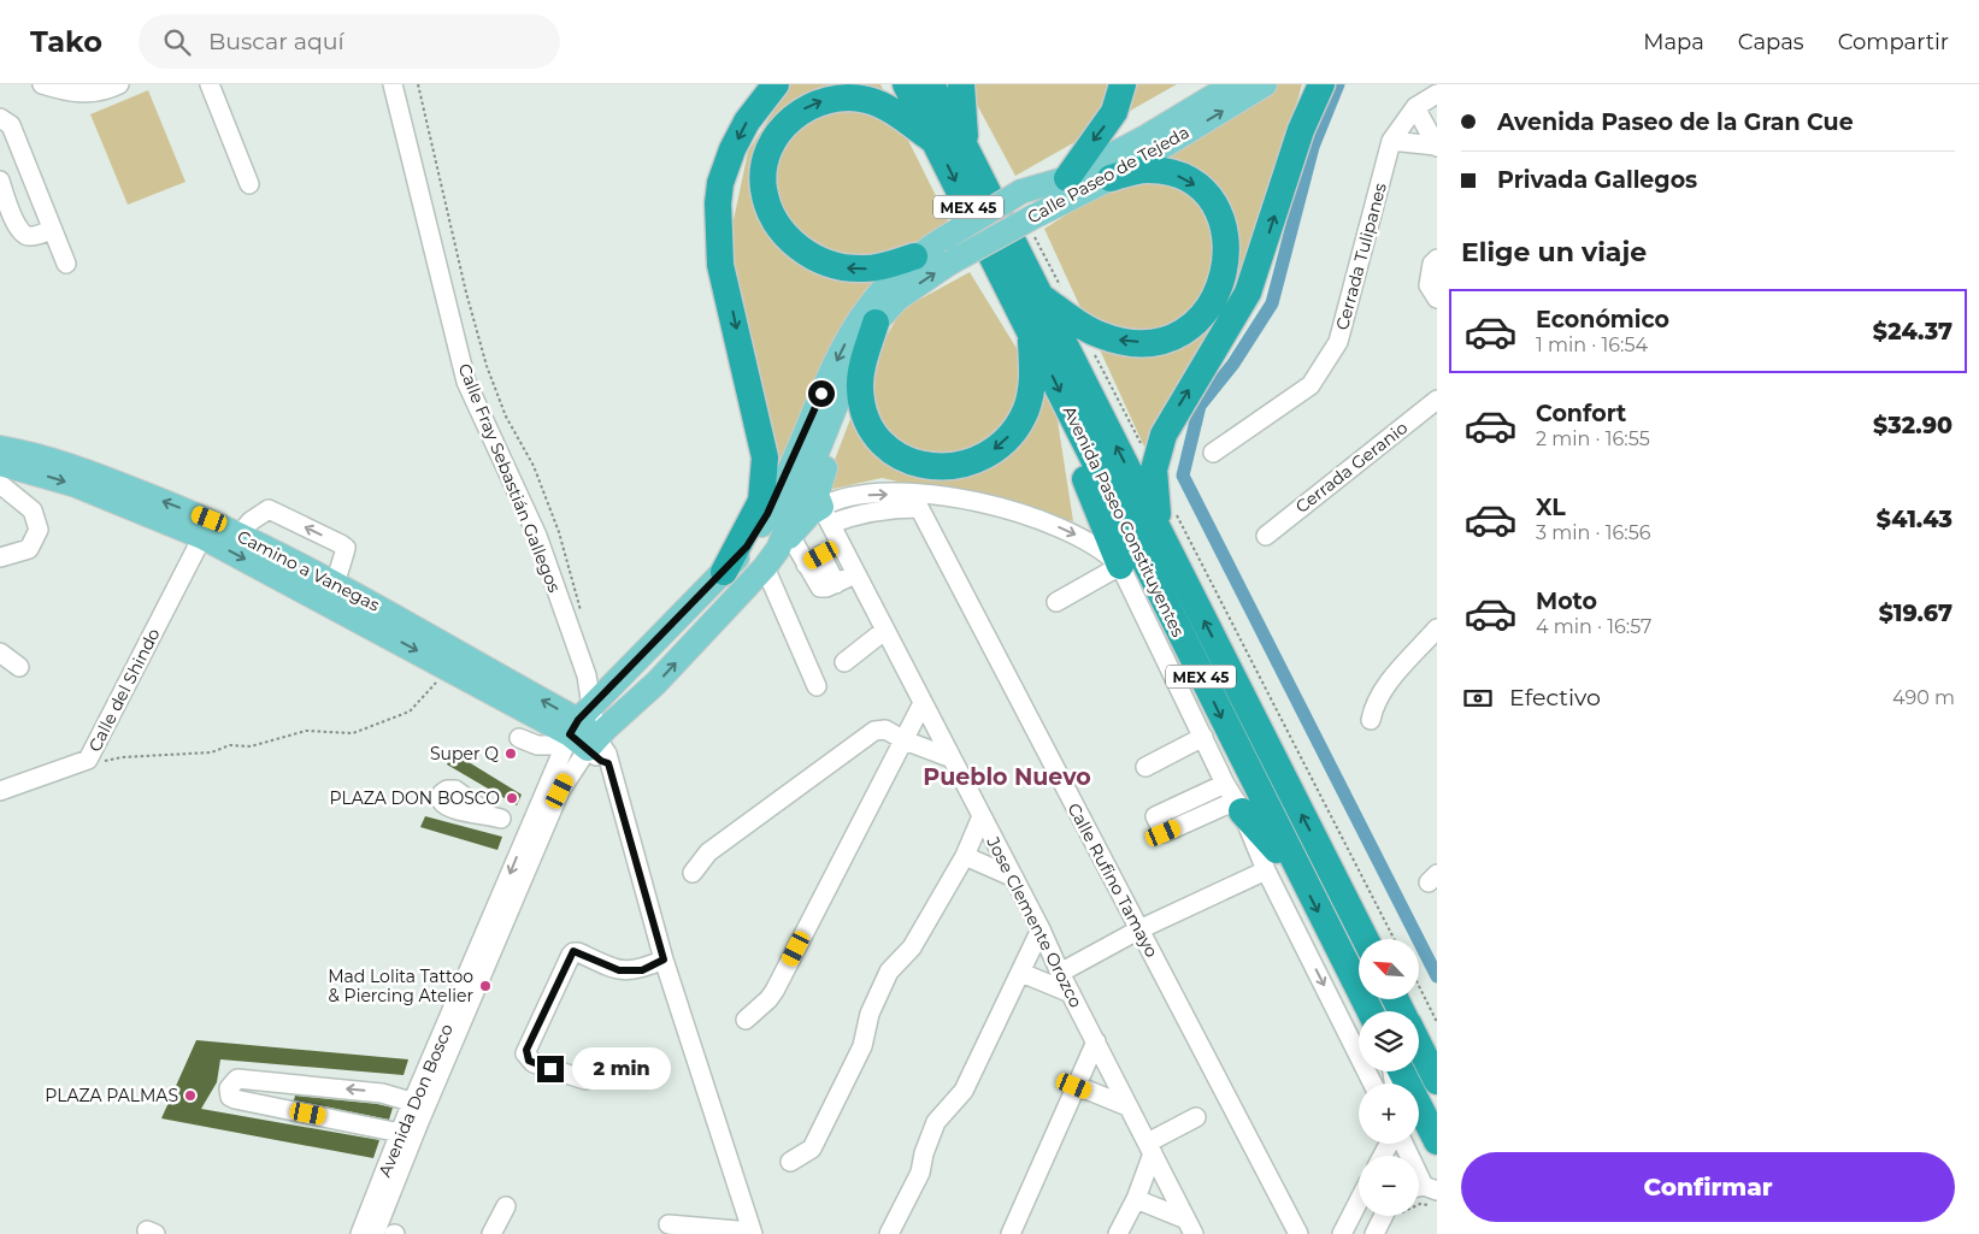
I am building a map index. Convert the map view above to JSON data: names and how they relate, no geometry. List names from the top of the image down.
{
  "streets": {
    "highway": ["MEX 45", "Avenida Paseo Constituyentes"],
    "main road": ["Calle Paseo de Tejeda", "Camino a Vanegas"],
    "street": [
      "Cerrada Tulipanes",
      "Cerrada Geranio",
      "Calle Fray Sebastián Gallegos",
      "Calle del Shindo",
      "Calle Rufino Tamayo",
      "Jose Clemente Orozco",
      "Avenida Don Bosco"
    ]
  },
  "crossings": [
    ["Calle Paseo de Tejeda", "Calle Fray Sebastián Gallegos"],
    ["Calle Paseo de Tejeda", "Camino a Vanegas"],
    ["Calle Paseo de Tejeda", "Avenida Don Bosco"],
    ["Calle Fray Sebastián Gallegos", "Camino a Vanegas"],
    ["Calle Fray Sebastián Gallegos", "Avenida Don Bosco"],
    ["Camino a Vanegas", "Calle del Shindo"],
    ["Camino a Vanegas", "Avenida Don Bosco"]
  ],
  "districts": ["Pueblo Nuevo"],
  "places": [
    "Super Q",
    "PLAZA DON BOSCO",
    "Mad Lolita Tattoo & Piercing Atelier",
    "PLAZA PALMAS"
  ],
  "north": "top left",
  "page": {
    "header": "Tako",
    "search": "Buscar aquí",
    "nav": ["Mapa", "Capas", "Compartir"],
    "banner": ["Avenida Paseo de la Gran Cue", "Privada Gallegos"],
    "heading": "Elige un viaje",
    "list": [
      {
        "name": "Económico",
        "note": "1 min · 16:54",
        "value": "$24.37"
      },
      {
        "name": "Confort",
        "note": "2 min · 16:55",
        "value": "$32.90"
      },
      {
        "name": "XL",
        "note": "3 min · 16:56",
        "value": "$41.43"
      },
      {
        "name": "Moto",
        "note": "4 min · 16:57",
        "value": "$19.67"
      }
    ],
    "pay": ["Efectivo", "490 m"],
    "map_buttons": ["+", "−"],
    "bubble": "2 min",
    "buttons": "Confirmar"
  }
}
